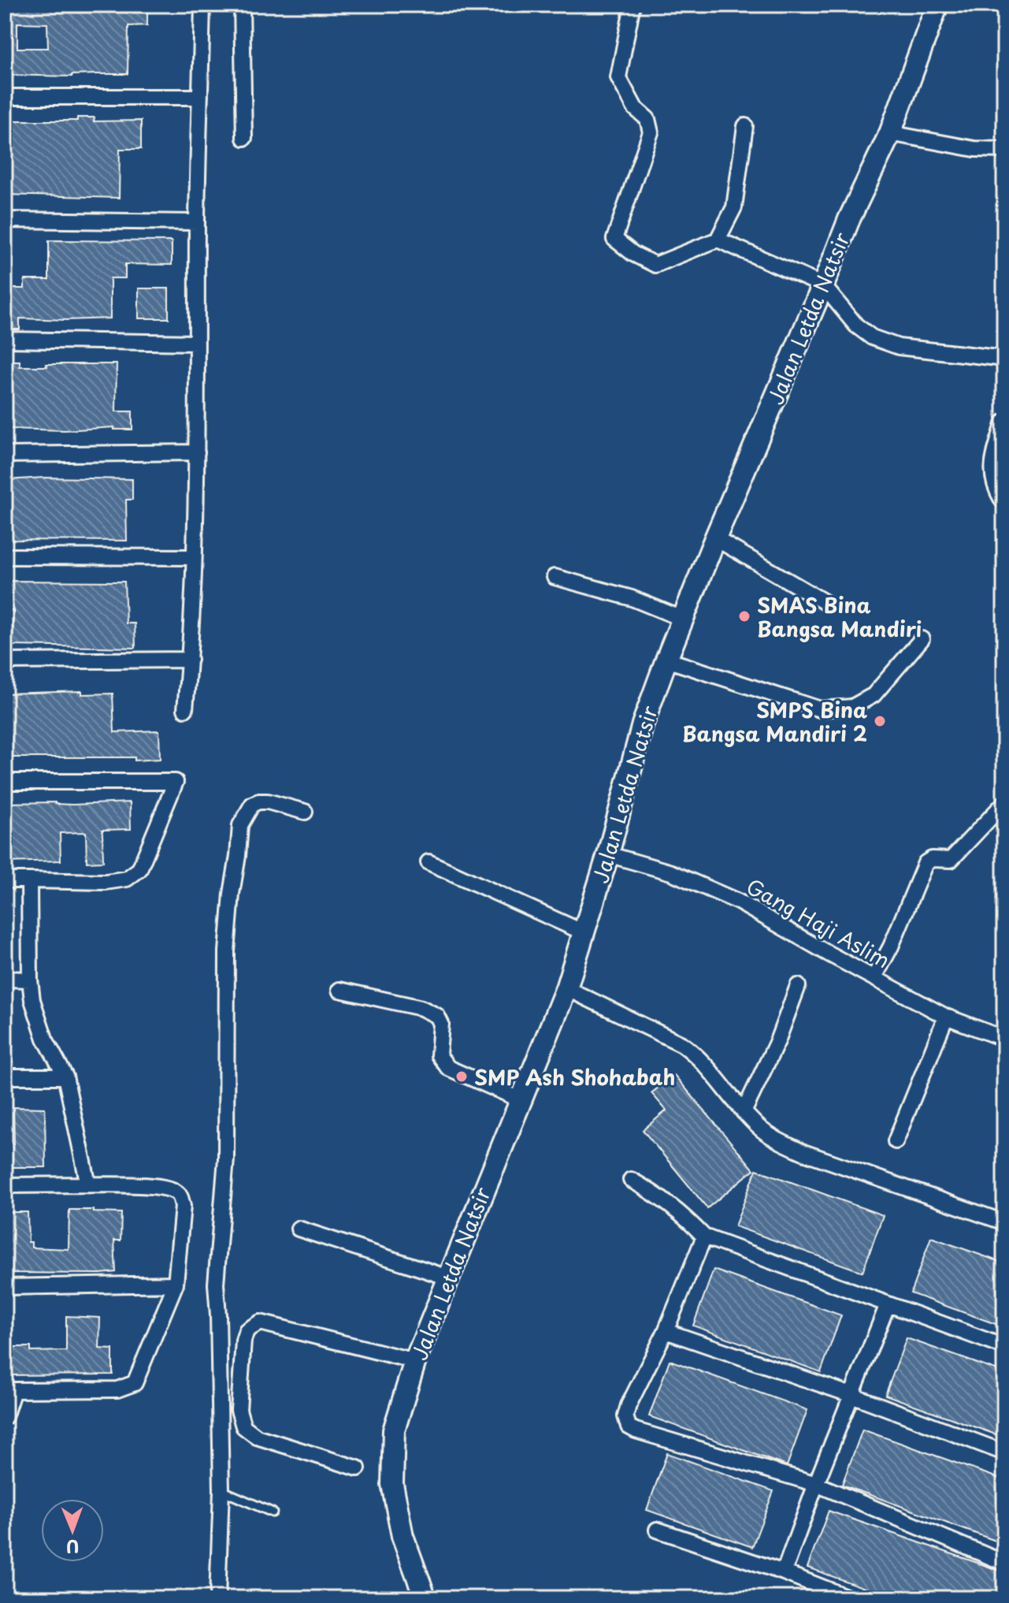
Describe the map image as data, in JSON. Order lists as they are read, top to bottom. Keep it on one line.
{"streets":{"main road":["Jalan Letda Natsir"],"street":["Gang Haji Aslim"]},"crossings":[["Jalan Letda Natsir","Gang Haji Aslim"]],"places":["SMAS Bina Bangsa Mandiri","SMPS Bina Bangsa Mandiri 2","SMP Ash Shohabah"],"north":"bottom"}
